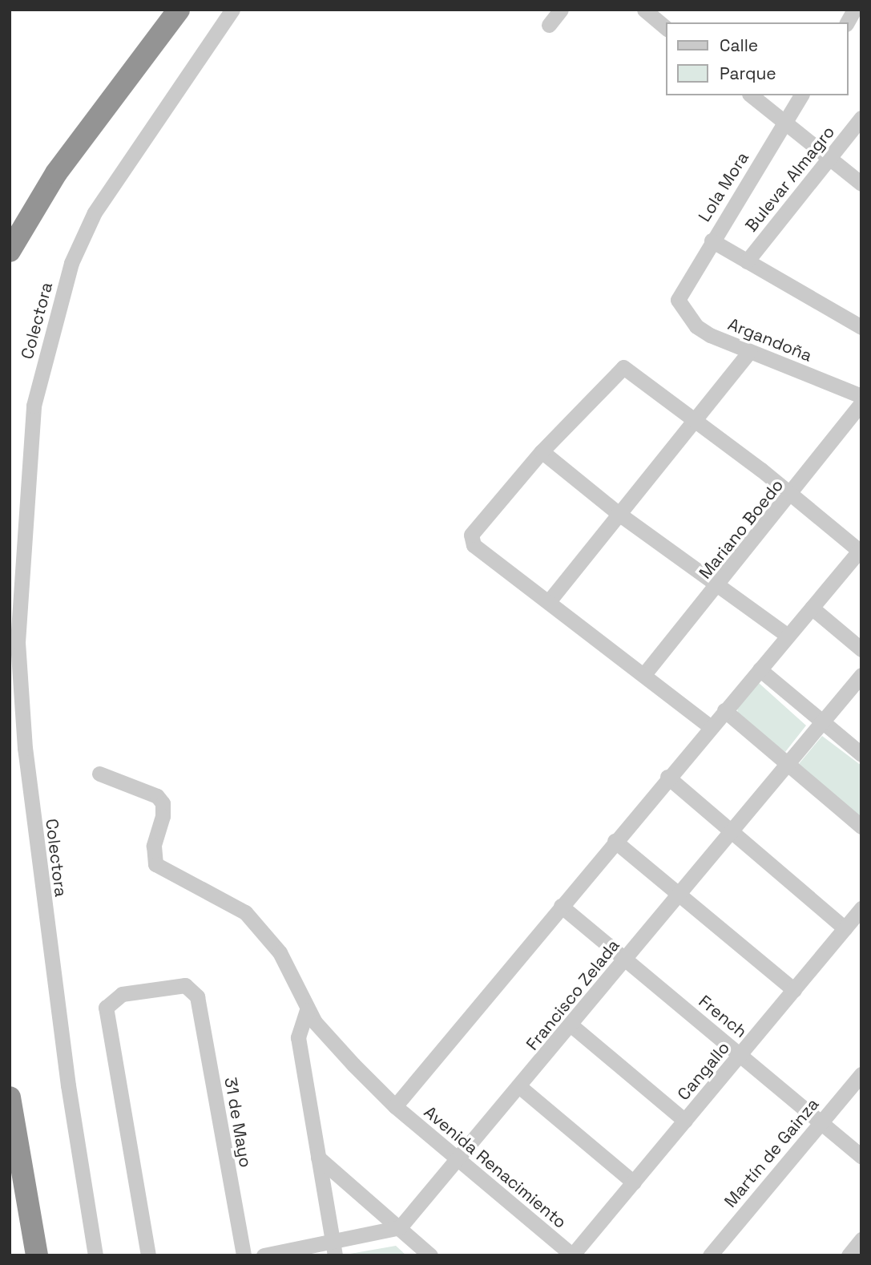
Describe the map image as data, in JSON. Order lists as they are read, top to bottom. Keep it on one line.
{"streets":{"street":["Bulevar Almagro","Lola Mora","Colectora","Argandoña","Mariano Boedo","Francisco Zelada","French","Cangallo","31 de Mayo","Martín de Gainza","Avenida Renacimiento"]},"crossings":[["Lola Mora","Argandoña"],["Francisco Zelada","French"],["Francisco Zelada","Avenida Renacimiento"],["French","Cangallo"],["French","Martín de Gainza"],["Cangallo","Avenida Renacimiento"]],"legend":["Calle","Parque"]}
